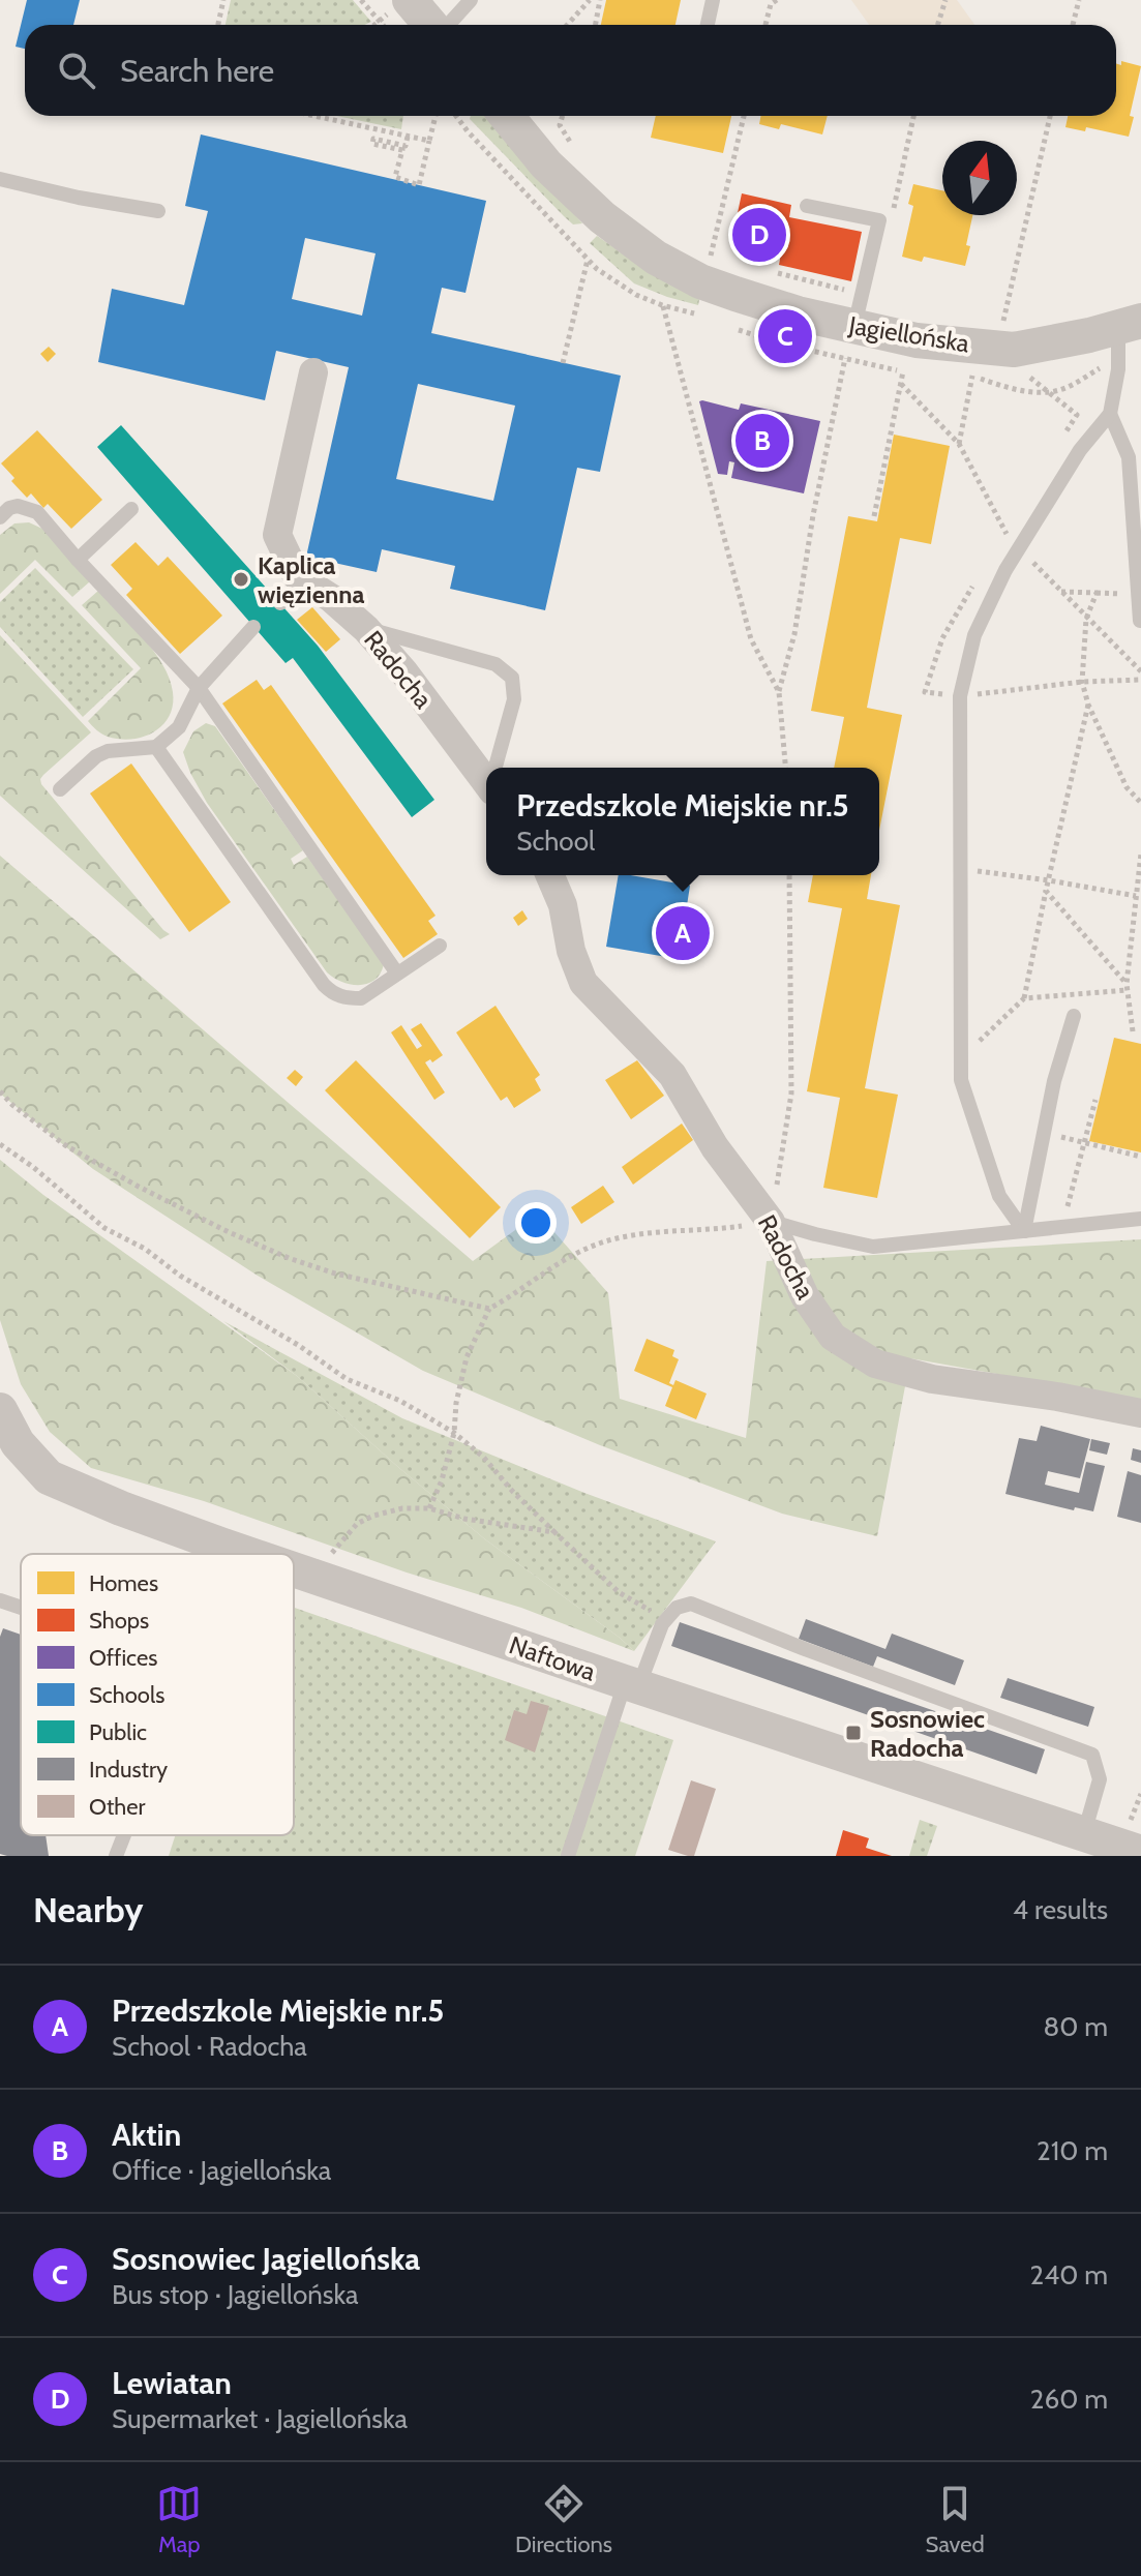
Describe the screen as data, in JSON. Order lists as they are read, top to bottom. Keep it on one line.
{"streets":{"street":["Jagiellońska","Radocha","Naftowa"]},"places":{"other":["Kaplica więzienna"],"transit":["Sosnowiec Radocha"]},"legend":["Homes","Shops","Offices","Schools","Public","Industry","Other"],"north":"top","page":{"search":"Search here","pins":["D","C","B","A"],"popup":["Przedszkole Miejskie nr.5","School"],"heading":["Nearby","4 results"],"list":[{"mark":"A","name":"Przedszkole Miejskie nr.5","note":"School · Radocha","value":"80 m"},{"mark":"B","name":"Aktin","note":"Office · Jagiellońska","value":"210 m"},{"mark":"C","name":"Sosnowiec Jagiellońska","note":"Bus stop · Jagiellońska","value":"240 m"},{"mark":"D","name":"Lewiatan","note":"Supermarket · Jagiellońska","value":"260 m"}],"nav":["Map","Directions","Saved"]}}
